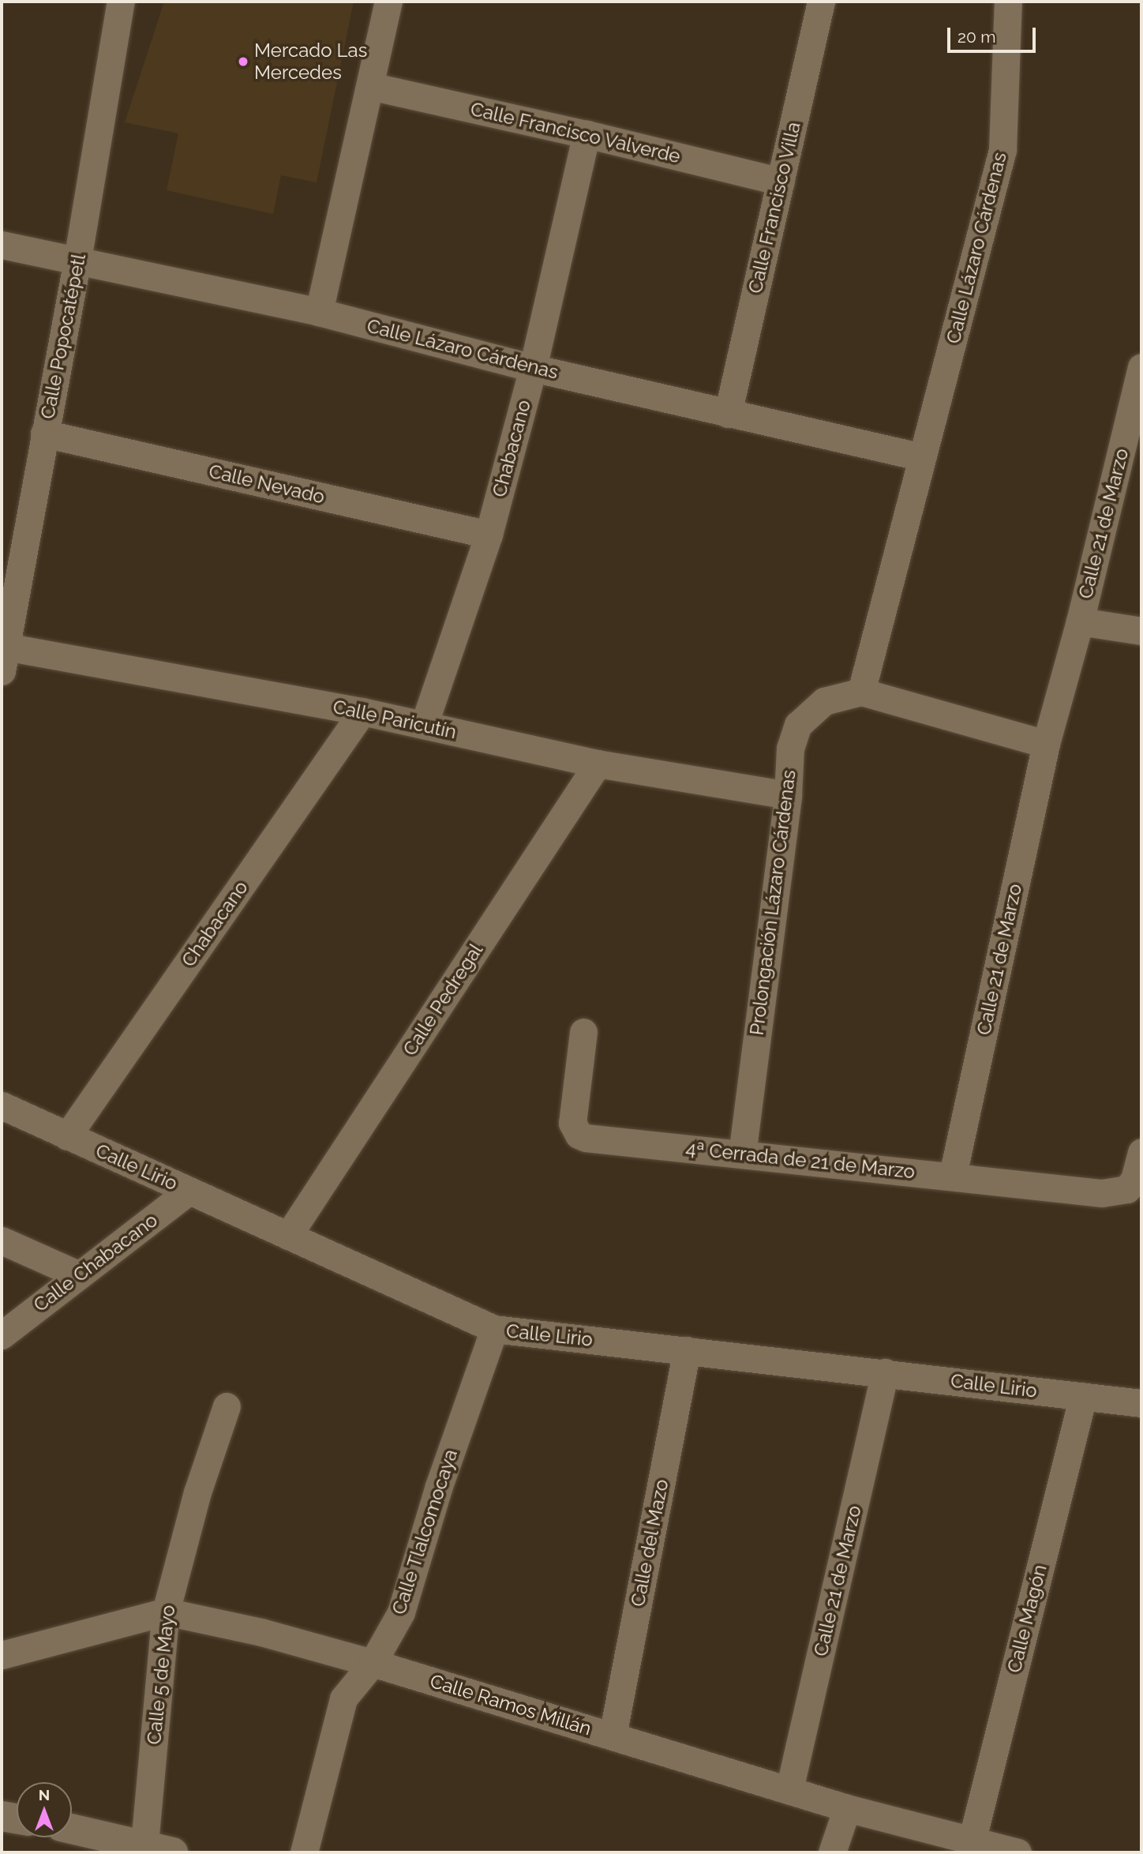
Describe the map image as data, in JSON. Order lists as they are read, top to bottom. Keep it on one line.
{"streets":{"street":["Calle Francisco Valverde","Calle Francisco Villa","Calle Lázaro Cárdenas","Calle Popocatépetl","Chabacano","Calle Nevado","Calle 21 de Marzo","Calle Paricutín","Prolongación Lázaro Cárdenas","Calle Pedregal","4ª Cerrada de 21 de Marzo","Calle Lirio","Calle Chabacano","Calle Tlalcomocaya","Calle del Mazo","Calle Magón","Calle 5 de Mayo","Calle Ramos Millán"]},"crossings":[["Calle Francisco Valverde","Calle Francisco Villa"],["Calle Francisco Valverde","Chabacano"],["Calle Francisco Villa","Calle Lázaro Cárdenas"],["Calle Lázaro Cárdenas","Calle Popocatépetl"],["Calle Lázaro Cárdenas","Chabacano"],["Calle Lázaro Cárdenas","Prolongación Lázaro Cárdenas"],["Calle Popocatépetl","Calle Nevado"],["Calle Popocatépetl","Calle Paricutín"],["Chabacano","Calle Nevado"],["Chabacano","Calle Paricutín"],["Chabacano","Calle Lirio"],["Calle 21 de Marzo","4ª Cerrada de 21 de Marzo"],["Calle 21 de Marzo","Calle Lirio"],["Calle 21 de Marzo","Calle Ramos Millán"],["Calle Paricutín","Prolongación Lázaro Cárdenas"],["Calle Paricutín","Calle Pedregal"],["Prolongación Lázaro Cárdenas","4ª Cerrada de 21 de Marzo"],["Calle Pedregal","Calle Lirio"],["Calle Lirio","Calle Chabacano"],["Calle Lirio","Calle Tlalcomocaya"],["Calle Lirio","Calle del Mazo"],["Calle Lirio","Calle Magón"],["Calle Tlalcomocaya","Calle Ramos Millán"],["Calle del Mazo","Calle Ramos Millán"],["Calle Magón","Calle Ramos Millán"],["Calle 5 de Mayo","Calle Ramos Millán"]],"places":["Mercado Las Mercedes"],"scale_bar":"20 m","north":"top"}
